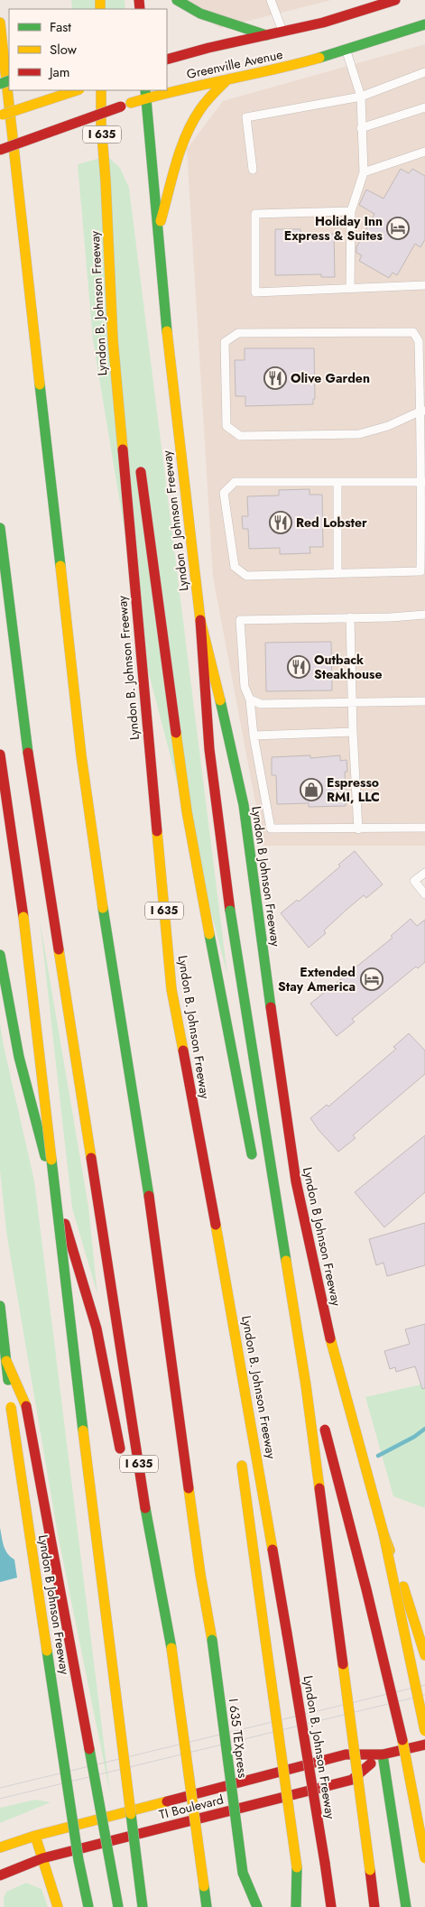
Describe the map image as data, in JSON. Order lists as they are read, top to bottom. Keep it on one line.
{"streets":{"main road":["Greenville Avenue","I 635","Lyndon B. Johnson Freeway","Lyndon B Johnson Freeway","I 635 TEXpress","TI Boulevard"]},"crossings":[["Greenville Avenue","Lyndon B Johnson Freeway"]],"places":{"hotel":["Holiday Inn Express & Suites","Extended Stay America"],"restaurant":["Olive Garden","Red Lobster","Outback Steakhouse"],"shop":["Espresso RMI, LLC"]},"legend":["Fast","Slow","Jam"]}
